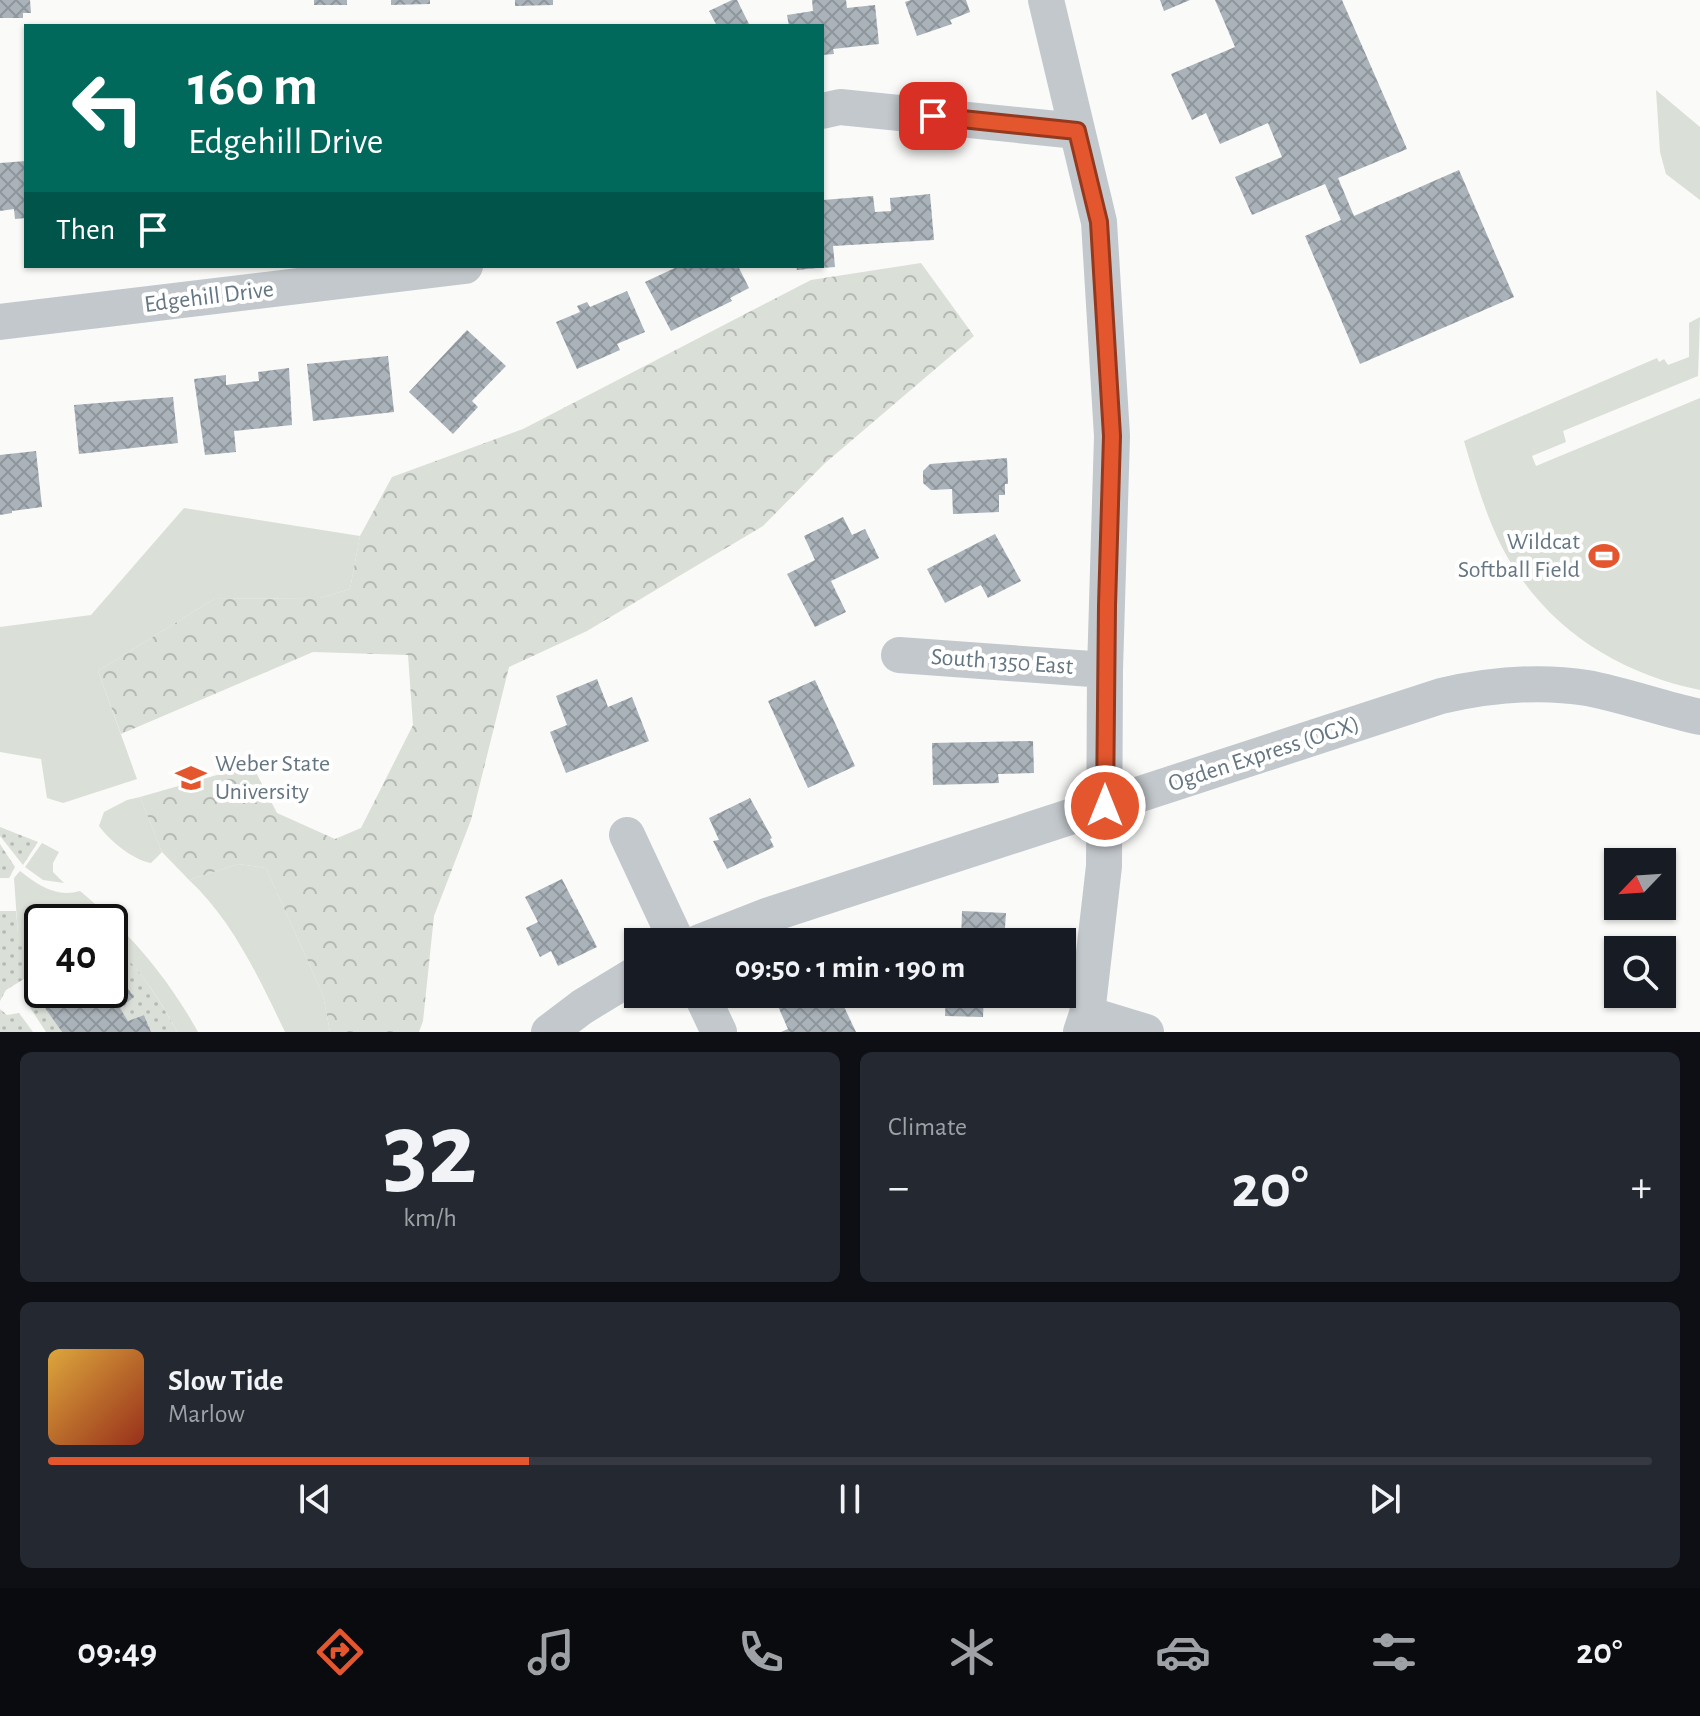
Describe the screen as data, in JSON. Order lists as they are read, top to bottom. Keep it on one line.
{"streets":{"street":["Edgehill Drive","South 1350 East","Ogden Express (OGX)"]},"places":{"sports":["Wildcat Softball Field"],"school or university":["Weber State University"]},"north":"bottom left","page":{"turn":["160 m","Edgehill Drive"],"then":"Then","limit":"40","trip":"09:50 · 1 min · 190 m","tile":[["32","km/h"],"Climate"],"heat":["−","20°","+"],"song":["Slow Tide","Marlow"],"tabs":["09:49","20°"]}}
